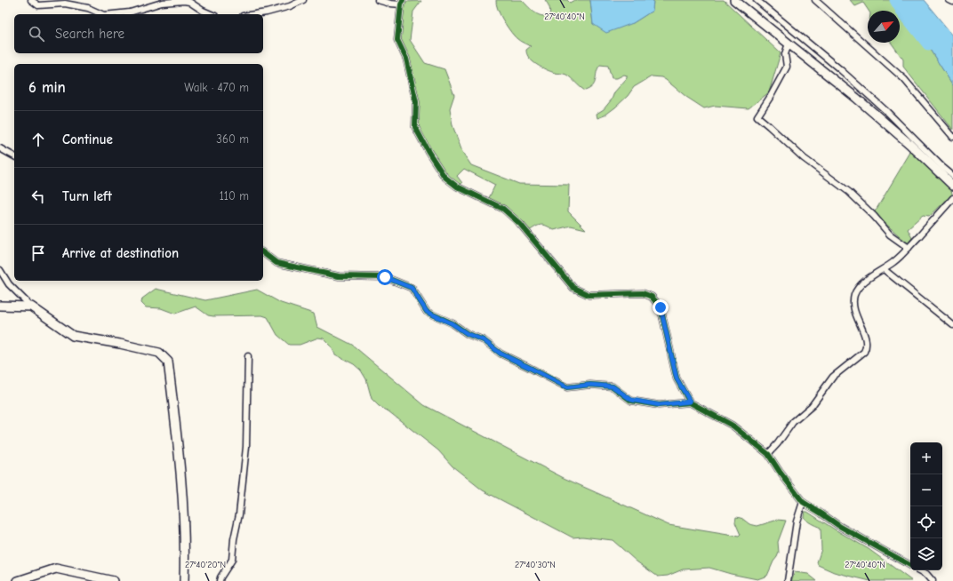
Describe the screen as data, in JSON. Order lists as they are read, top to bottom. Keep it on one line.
{"north":"top right","page":{"search":"Search here","heading":["6 min","Walk · 470 m"],"list":[["Continue","360 m"],["Turn left","110 m"],"Arrive at destination"],"map_buttons":["+","−"]},"coordinates":["27°40'40\"N","27°40'20\"N","27°40'30\"N"]}
